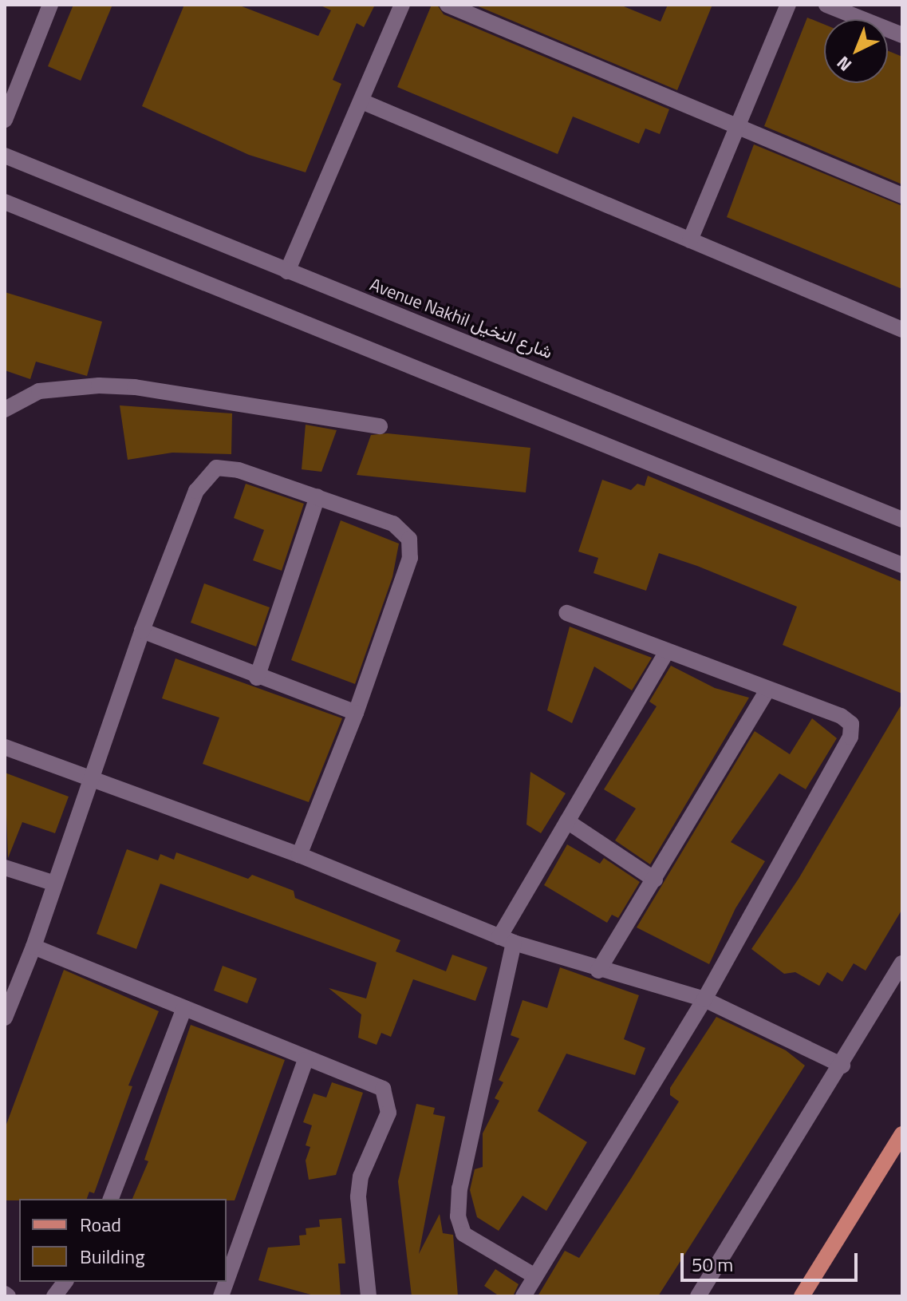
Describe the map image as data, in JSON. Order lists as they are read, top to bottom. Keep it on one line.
{"streets":{"street":["Avenue Nakhil شارع النخيل"]},"legend":["Road","Building"],"scale_bar":"50 m","north":"bottom left"}
